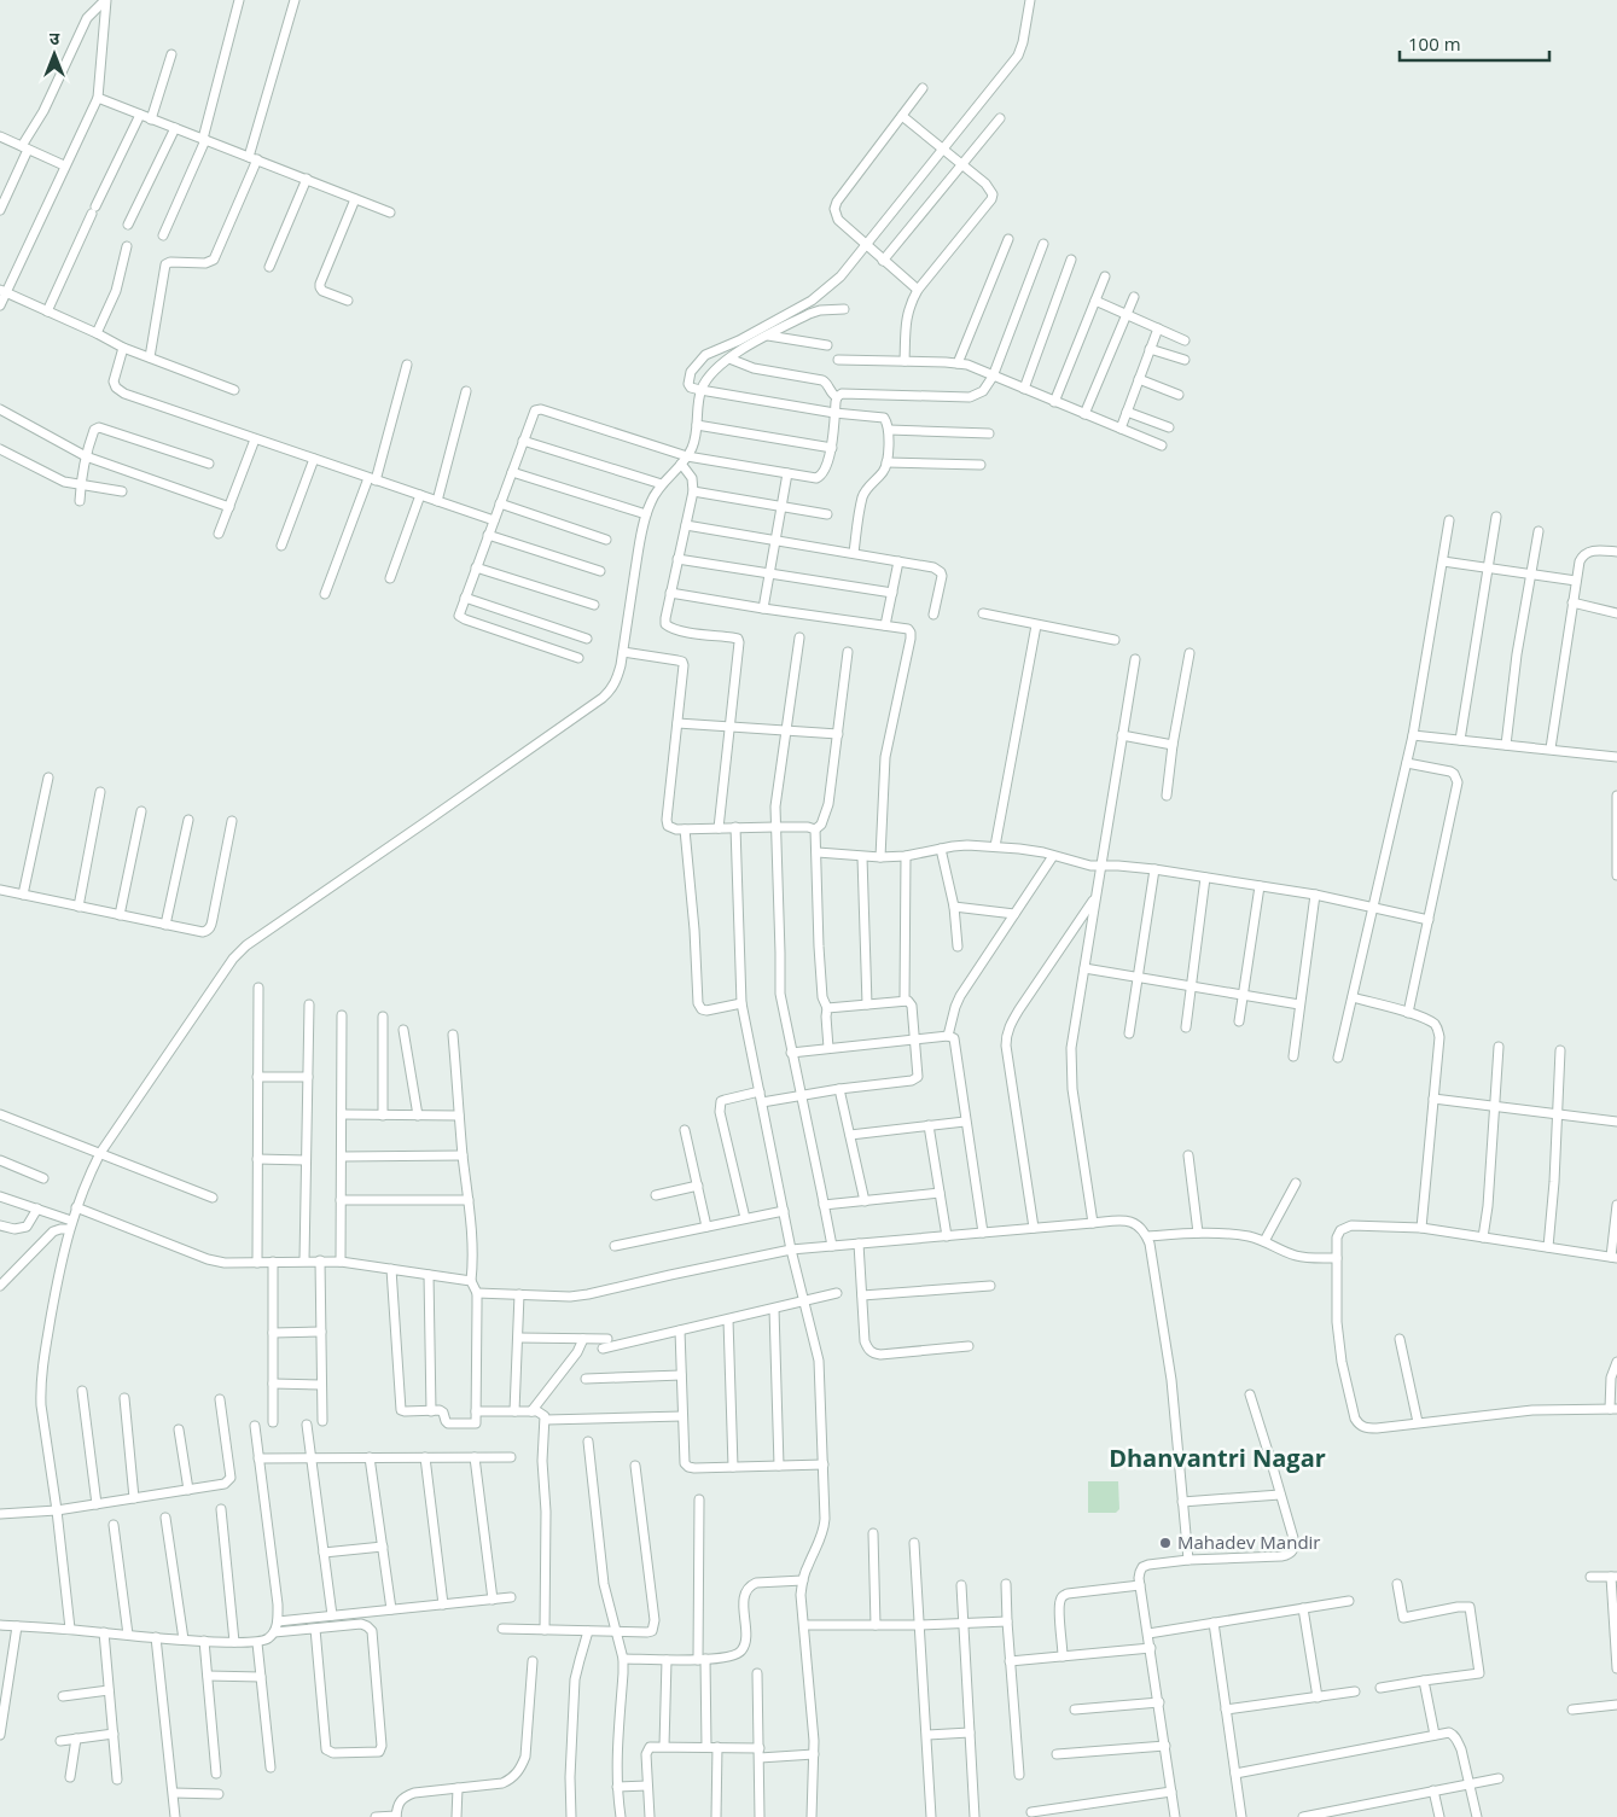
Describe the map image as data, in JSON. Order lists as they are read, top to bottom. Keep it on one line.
{"districts":["Dhanvantri Nagar"],"places":["Mahadev Mandir"],"scale_bar":"100 m","north":"top"}
